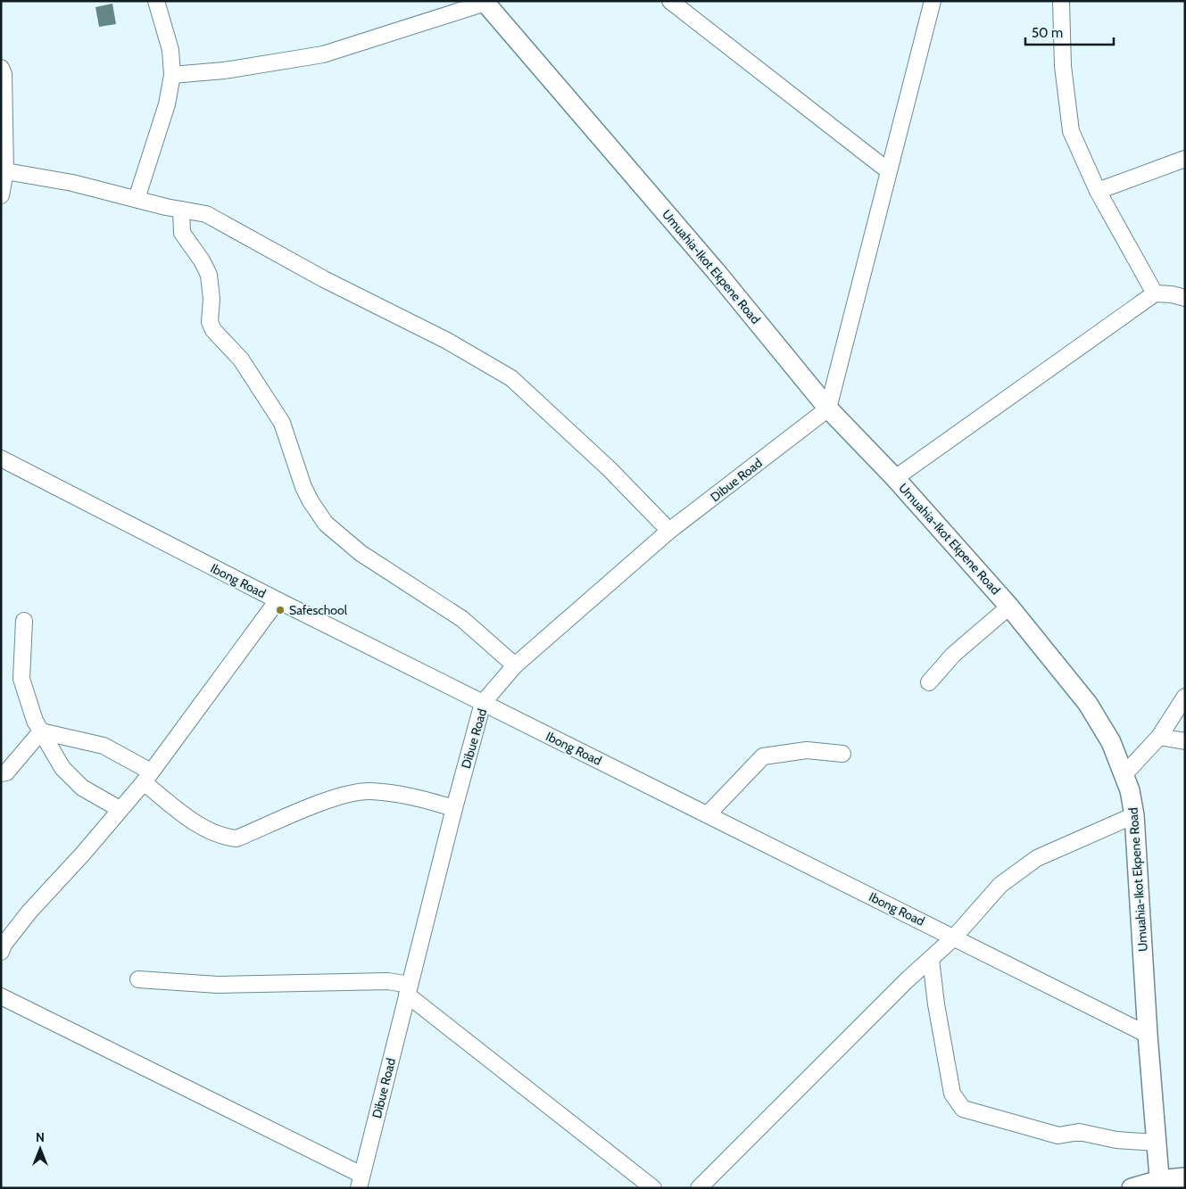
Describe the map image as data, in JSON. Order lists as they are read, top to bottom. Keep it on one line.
{"streets":{"main road":["Umuahia-Ikot Ekpene Road"],"street":["Dibue Road","Ibong Road"]},"crossings":[["Umuahia-Ikot Ekpene Road","Dibue Road"],["Umuahia-Ikot Ekpene Road","Ibong Road"],["Dibue Road","Ibong Road"]],"places":["Safeschool"],"scale_bar":"50 m","north":"top"}
